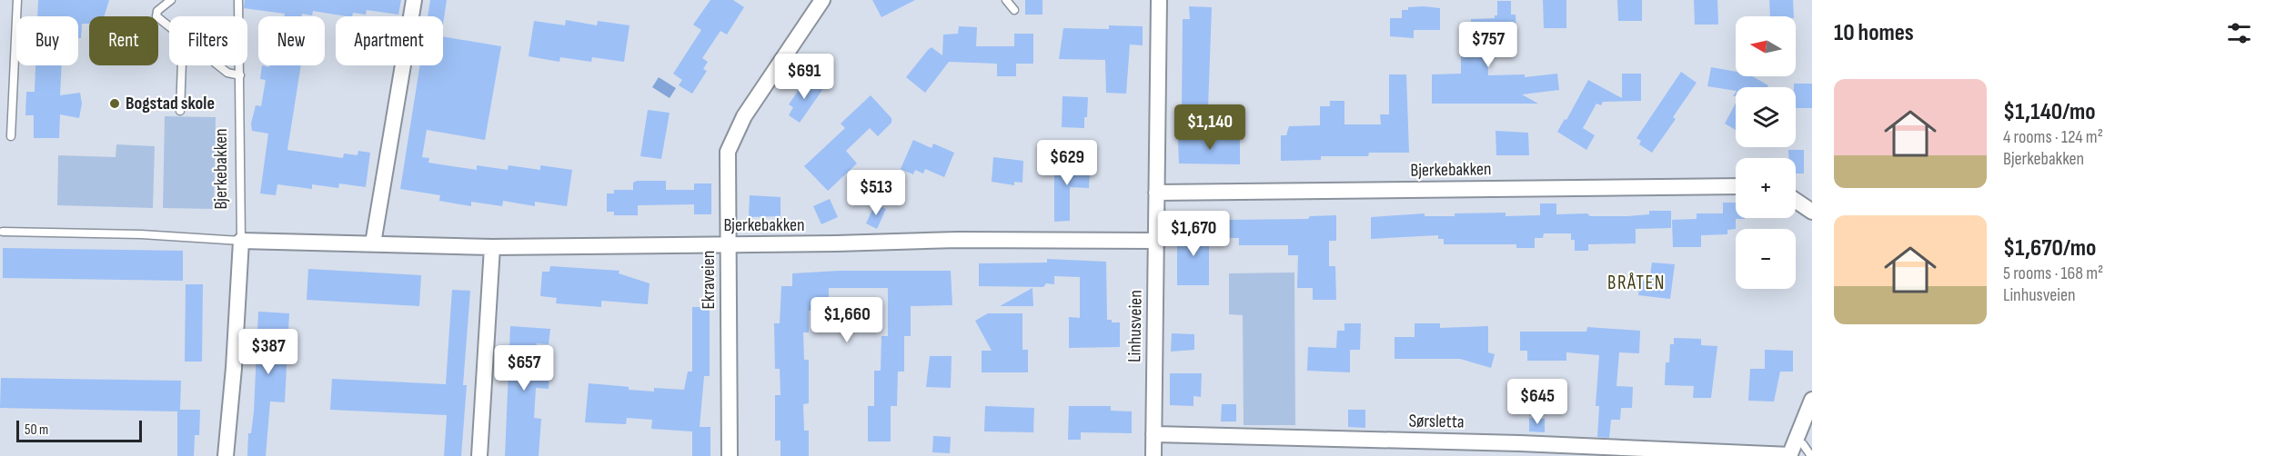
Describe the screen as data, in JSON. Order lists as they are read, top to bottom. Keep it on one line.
{"streets":{"street":["Bjerkebakken","Ekraveien","Linhusveien","Sørsletta"]},"crossings":[["Bjerkebakken","Ekraveien"],["Bjerkebakken","Linhusveien"],["Linhusveien","Sørsletta"]],"districts":["BRÅTEN"],"places":["Bogstad skole"],"scale_bar":"50 m","north":"left","page":{"heading":"10 homes","map_buttons":["+","−"],"chip":["Buy","Rent","Filters","New","Apartment"],"price":["$757","$691","$1,140","$629","$513","$1,670","$1,660","$387","$657","$645"],"list":[{"name":"$1,140/mo","note":"4 rooms · 124 m² · Bjerkebakken"},{"name":"$1,670/mo","note":"5 rooms · 168 m² · Linhusveien"}],"scale":"50 m"}}
